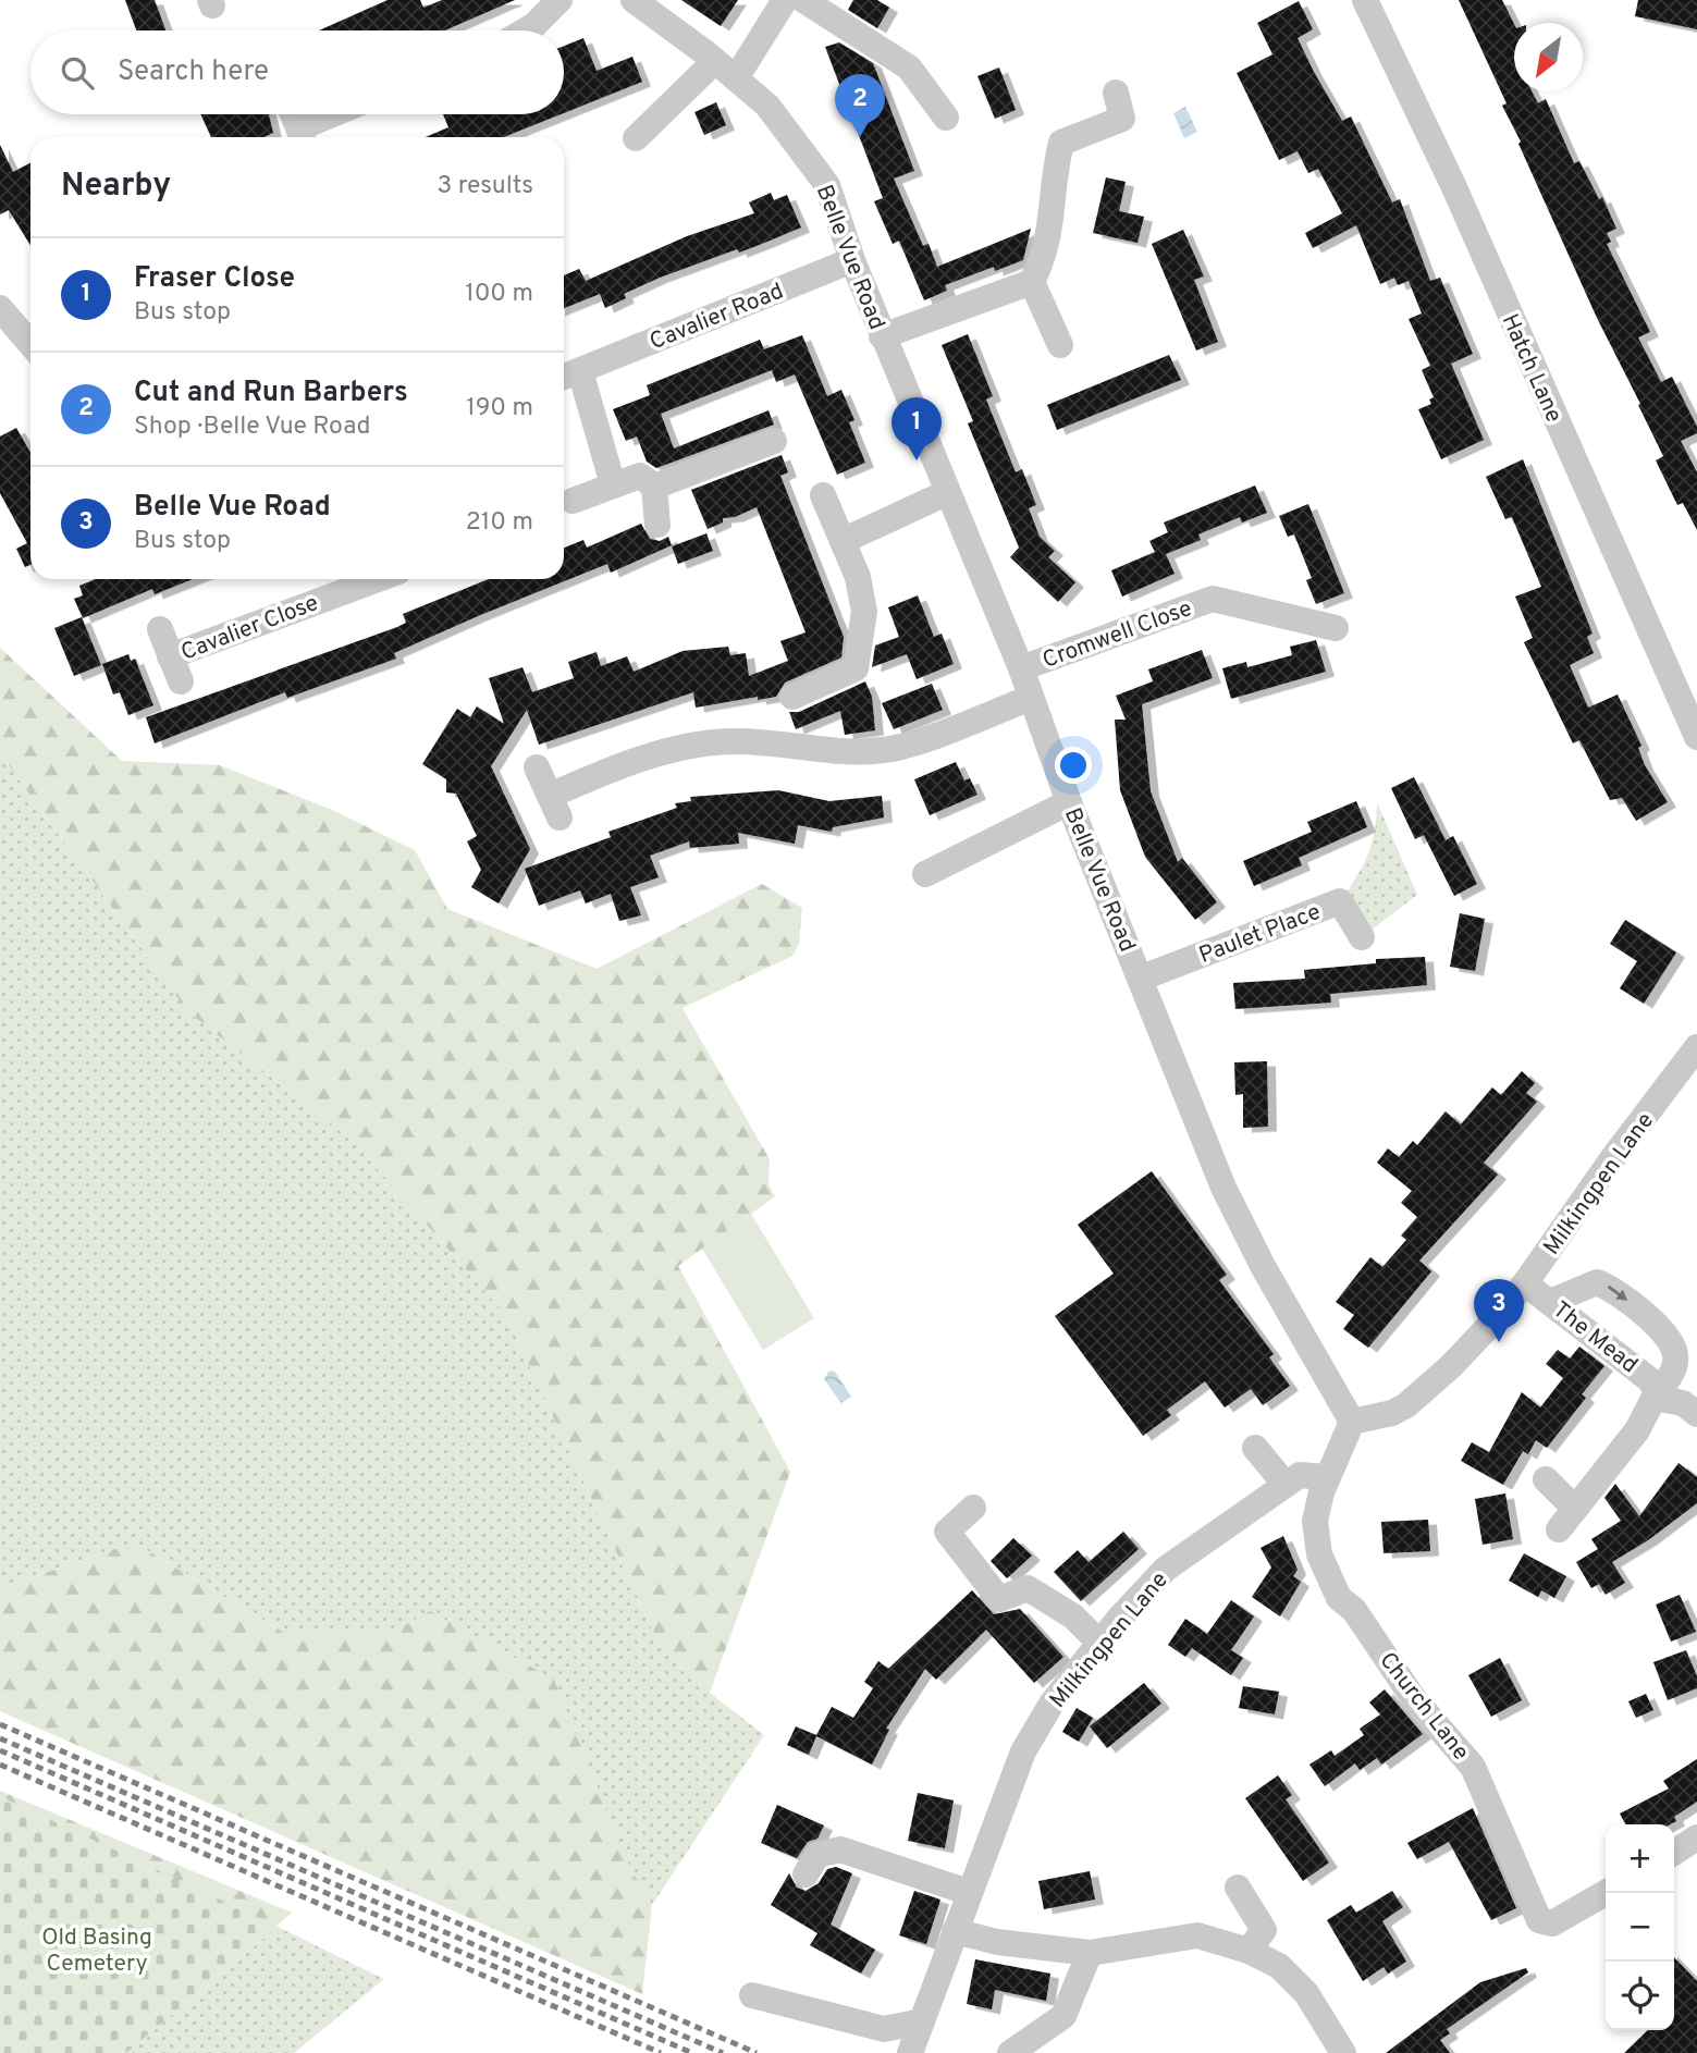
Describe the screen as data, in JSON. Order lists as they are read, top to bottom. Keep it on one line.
{"streets":{"street":["Belle Vue Road","Cavalier Road","Hatch Lane","Cavalier Close","Cromwell Close","Paulet Place","Milkingpen Lane","The Mead","Church Lane"]},"crossings":[["Belle Vue Road","Cavalier Road"],["Belle Vue Road","Cromwell Close"],["Belle Vue Road","Paulet Place"],["Belle Vue Road","Milkingpen Lane"],["Belle Vue Road","Church Lane"],["Milkingpen Lane","The Mead"],["Milkingpen Lane","Church Lane"]],"parks":["Old Basing Cemetery"],"north":"bottom left","page":{"search":"Search here","pins":["2","1","3"],"heading":["Nearby","3 results"],"list":[{"mark":"1","name":"Fraser Close","note":"Bus stop","value":"100 m"},{"mark":"2","name":"Cut and Run Barbers","note":"Shop · Belle Vue Road","value":"190 m"},{"mark":"3","name":"Belle Vue Road","note":"Bus stop","value":"210 m"}],"map_buttons":["+","−"]}}
